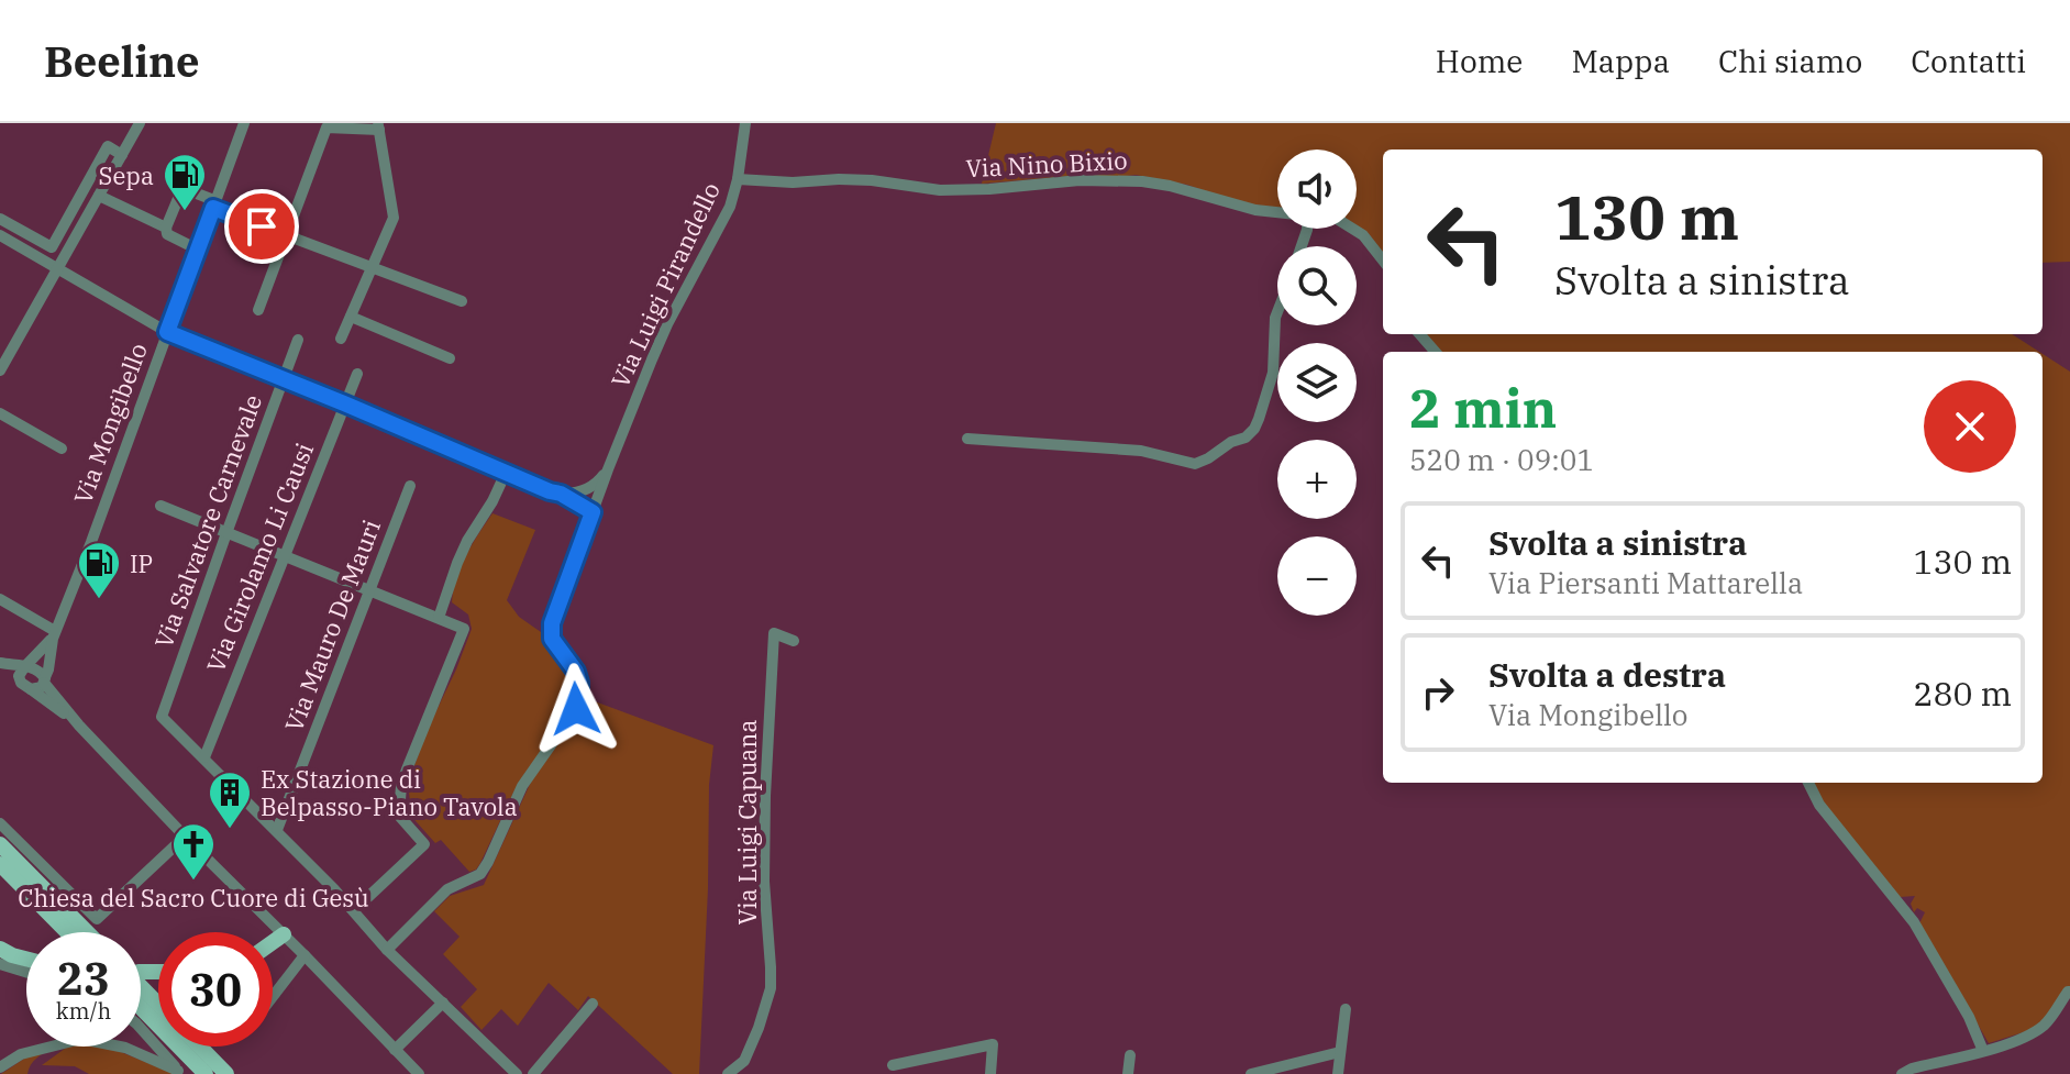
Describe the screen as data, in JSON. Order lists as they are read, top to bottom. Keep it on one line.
{"streets":{"street":["Via Nino Bixio","Via Luigi Pirandello","Via Mongibello","Via Salvatore Carnevale","Via Girolamo Li Causi","Via Mauro De Mauri","Via Luigi Capuana"]},"crossings":[["Via Nino Bixio","Via Luigi Pirandello"],["Via Salvatore Carnevale","Via Girolamo Li Causi"]],"places":{"fuel station":["Sepa","IP"],"building":["Ex Stazione di Belpasso-Piano Tavola"],"church":["Chiesa del Sacro Cuore di Gesù"]},"page":{"header":"Beeline","nav":["Home","Mappa","Chi siamo","Contatti"],"map_buttons":["+","−"],"turn":["130 m","Svolta a sinistra"],"heading":["2 min","520 m · 09:01"],"list":[{"name":"Svolta a sinistra","note":"Via Piersanti Mattarella","value":"130 m"},{"name":"Svolta a destra","note":"Via Mongibello","value":"280 m"}],"speed":"23 km/h","limit":"30"}}
